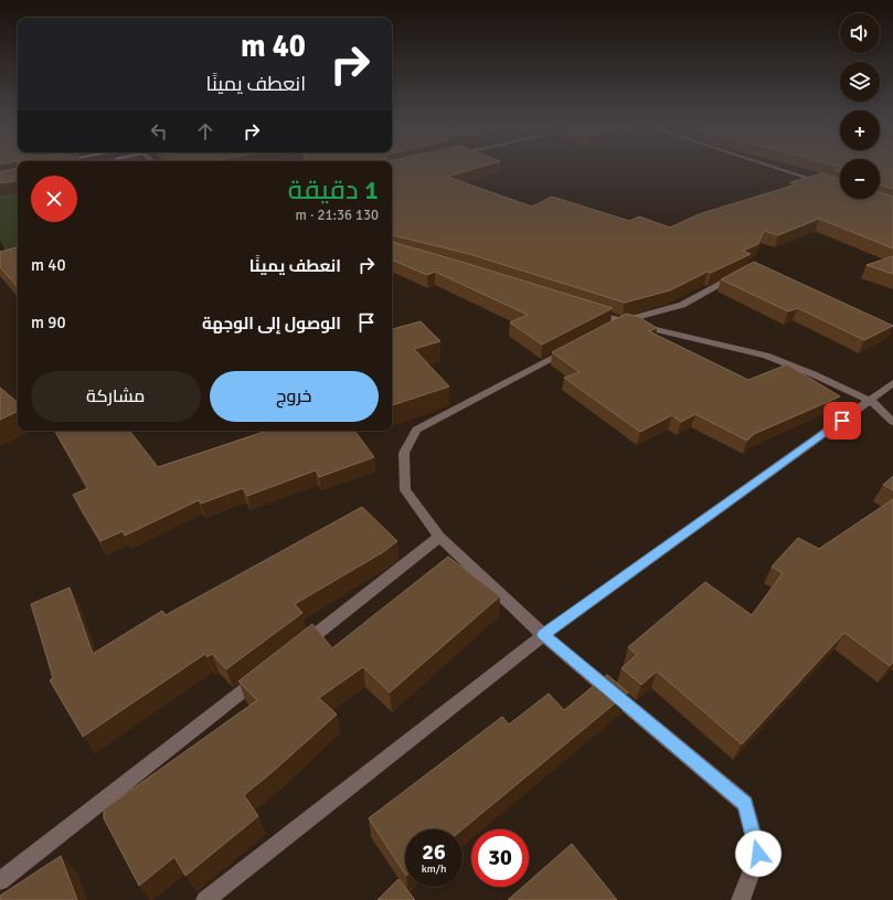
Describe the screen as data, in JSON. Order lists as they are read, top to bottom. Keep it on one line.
{"page":{"map_buttons":["+","−"],"turn":["40 m","انعطف يمينًا"],"heading":["1 دقيقة","130 m · 21:36"],"list":[{"name":"انعطف يمينًا","value":"40 m"},{"name":"الوصول إلى الوجهة","value":"90 m"}],"buttons":["خروج","مشاركة"],"speed":"26 km/h","limit":"30"}}
